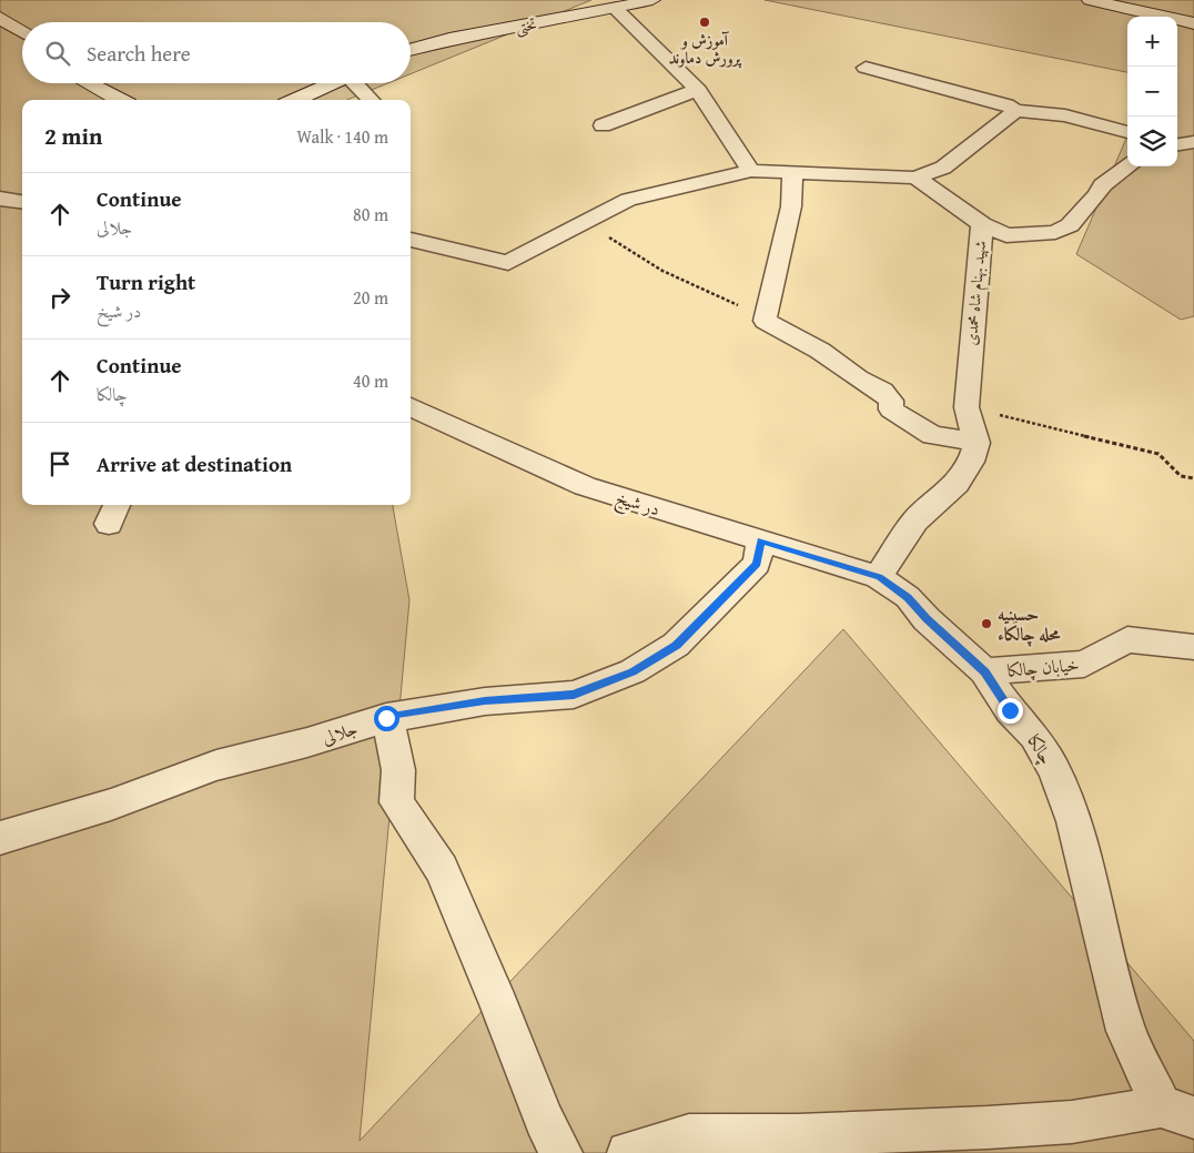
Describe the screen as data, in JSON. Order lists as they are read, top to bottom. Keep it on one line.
{"streets":{"main road":["تختی"],"street":["شهید بهنام شاه محمدی","در شیخ","خیابان چالکا","جلالی","چالکا"]},"crossings":[["در شیخ","جلالی"],["در شیخ","چالکا"],["خیابان چالکا","چالکا"]],"places":["آموزش و پرورش دماوند","حسینیه محله چالکاء"],"page":{"map_buttons":["+","−"],"search":"Search here","heading":["2 min","Walk · 140 m"],"list":[["Continue","جلالی","80 m"],["Turn right","در شیخ","20 m"],["Continue","چالکا","40 m"],"Arrive at destination"]}}
